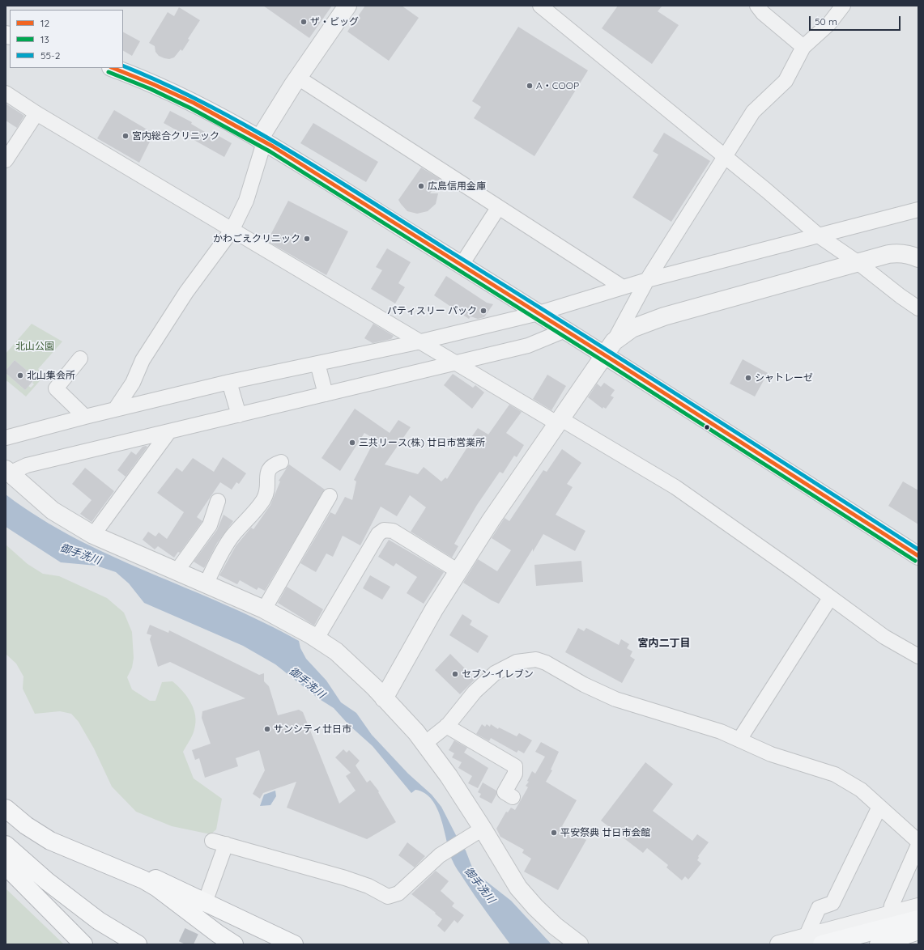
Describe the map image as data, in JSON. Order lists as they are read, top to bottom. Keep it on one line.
{"districts":["宮内二丁目"],"water":["御手洗川"],"parks":["北山公園"],"places":["ザ・ビッグ","A・COOP","宮内総合クリニック","広島信用金庫","かわごえクリニック","パティスリー パック","北山集会所","シャトレーゼ","三共リース(株) 廿日市営業所","セブン-イレブン","サンシティ廿日市","平安祭典 廿日市会館"],"lines":["transit line 55-2","transit line 12","transit line 13"],"legend":["12","13","55-2"],"scale_bar":"50 m"}
